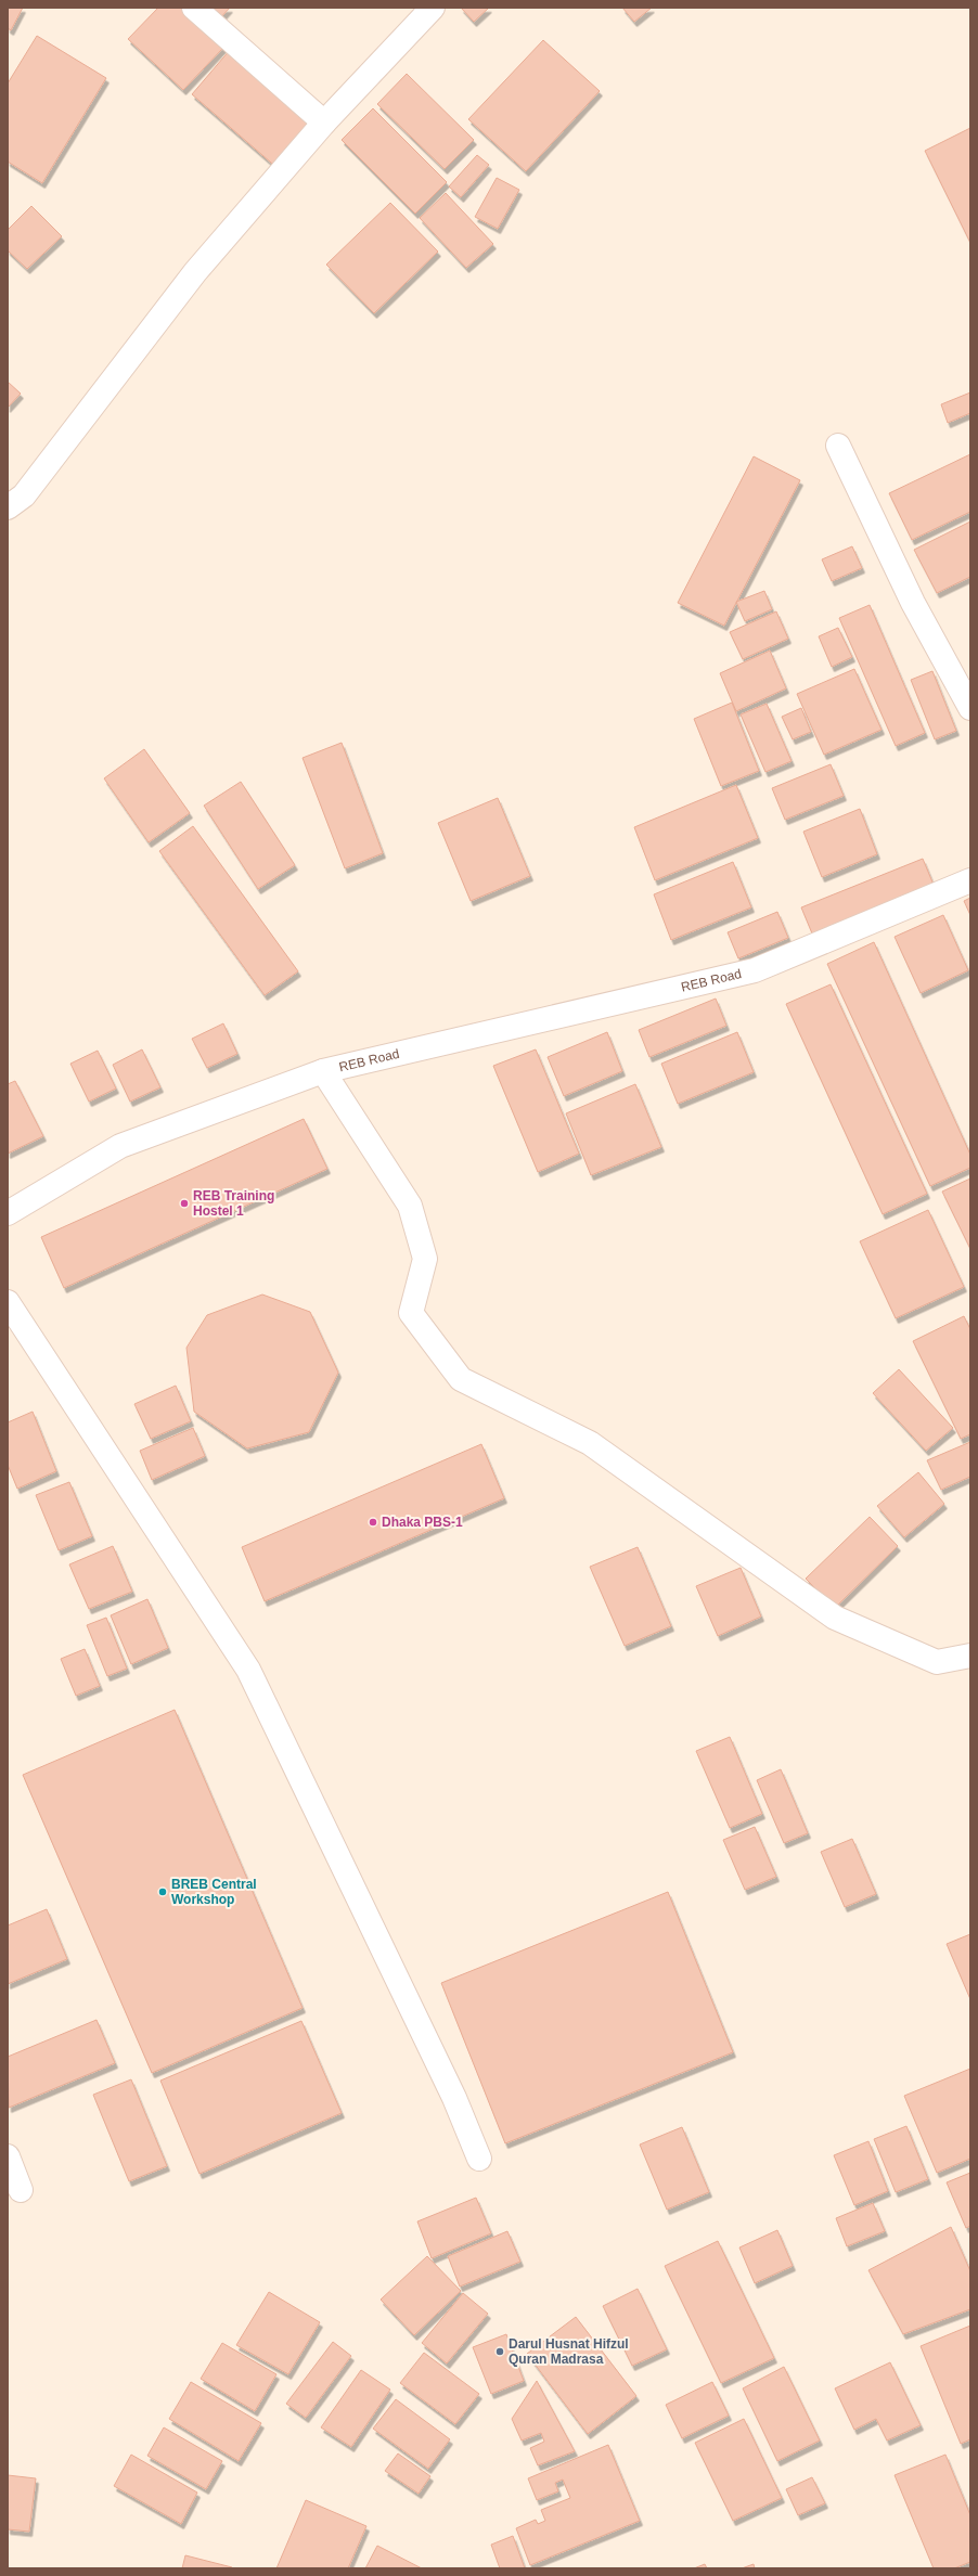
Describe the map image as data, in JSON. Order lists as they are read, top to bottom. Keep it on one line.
{"streets":{"street":["REB Road"]},"places":["REB Training Hostel 1","Dhaka PBS-1","BREB Central Workshop","Darul Husnat Hifzul Quran Madrasa"]}
